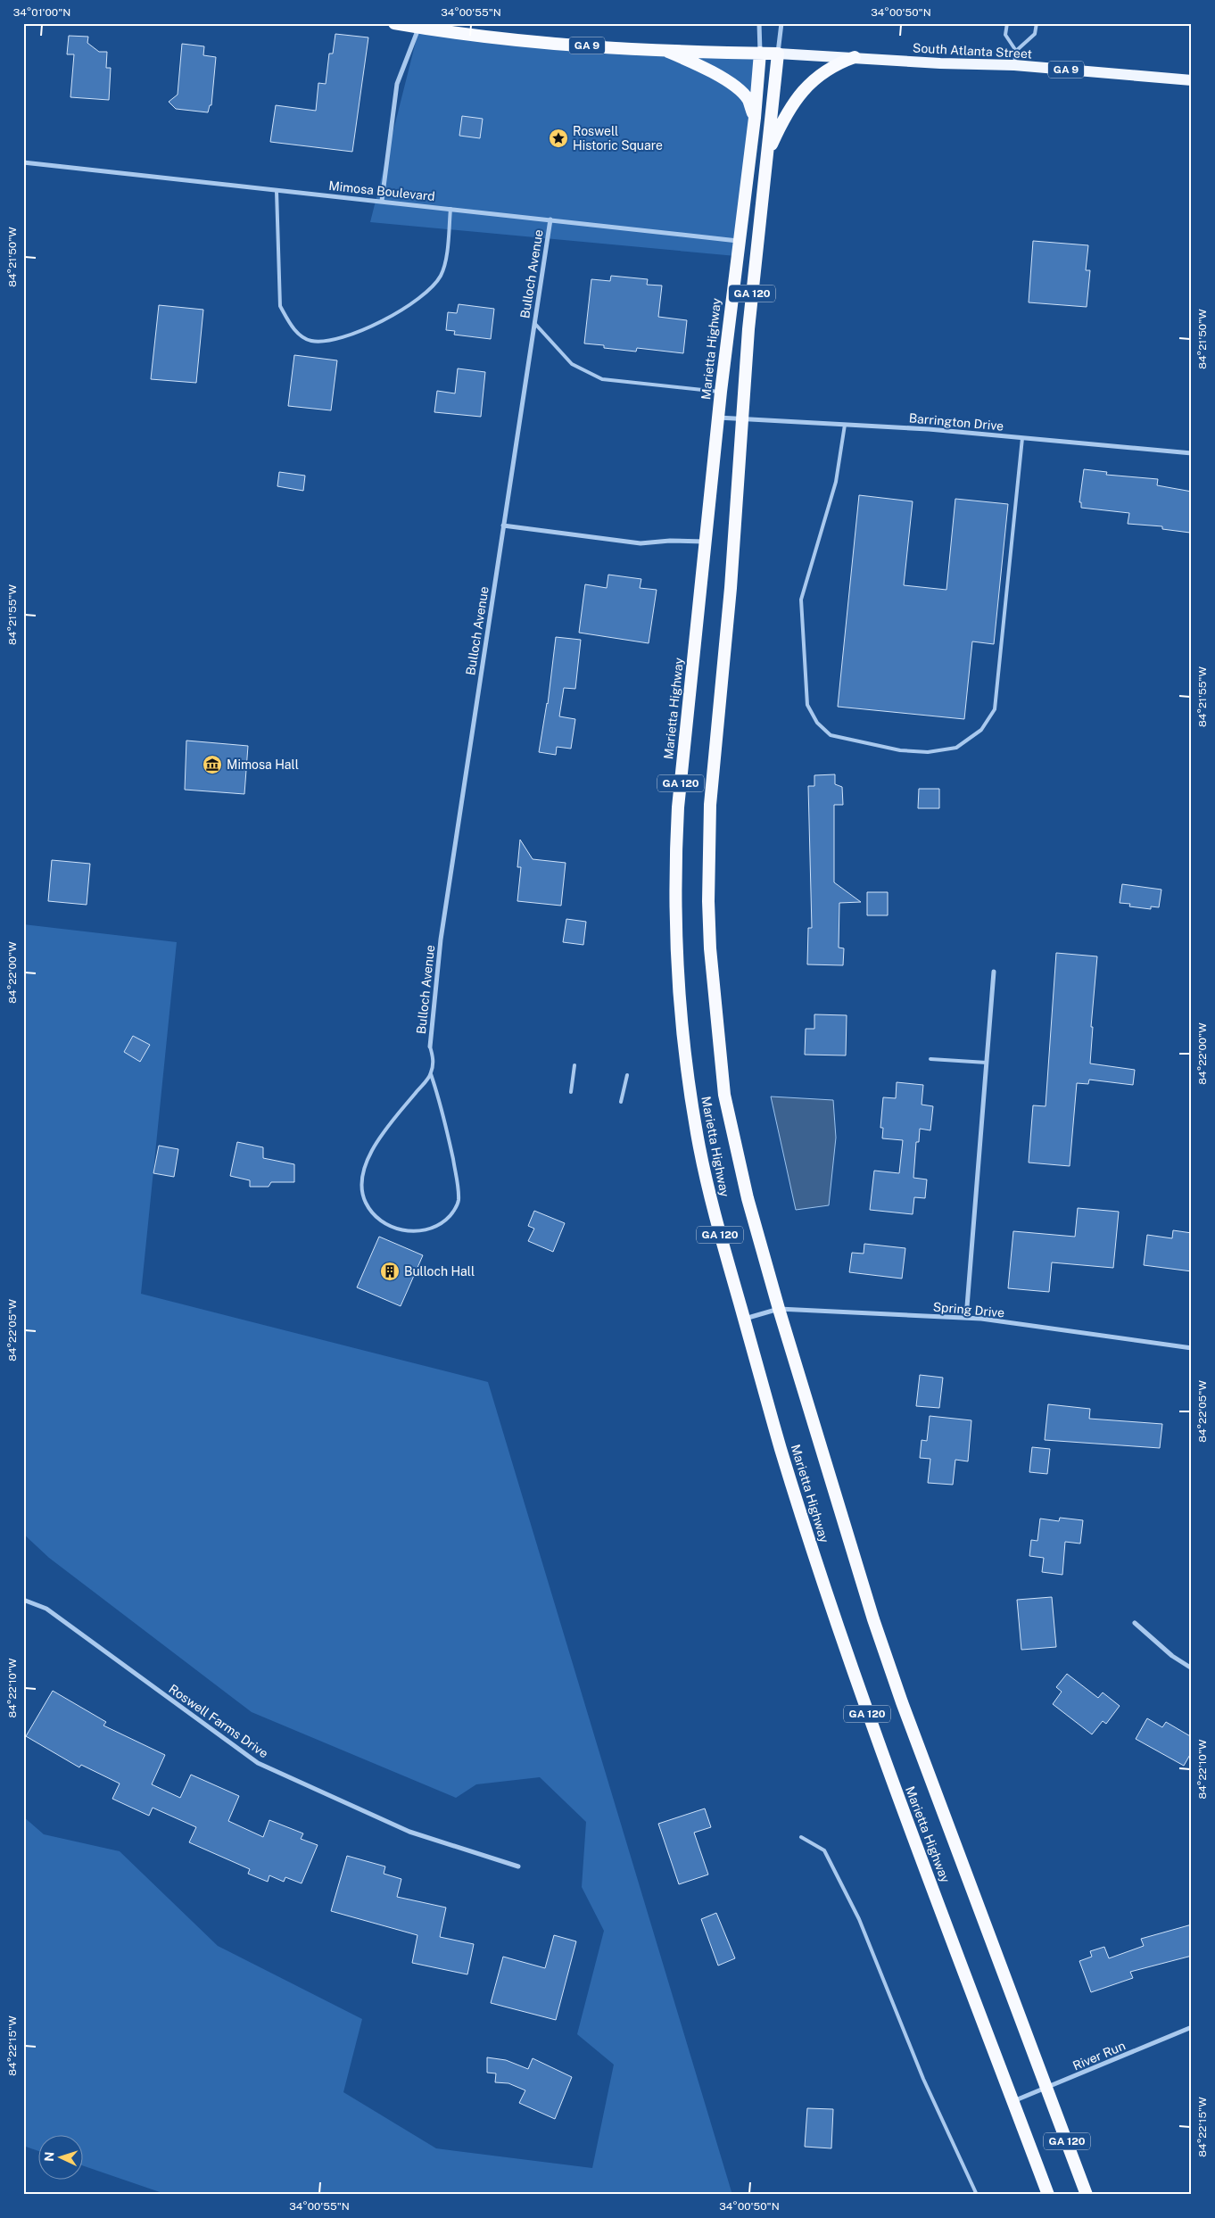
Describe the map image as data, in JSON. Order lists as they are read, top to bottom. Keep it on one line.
{"streets":{"highway":["GA 9","GA 120","Marietta Highway"],"main road":["South Atlanta Street"],"street":["Mimosa Boulevard","Bulloch Avenue","Barrington Drive","Spring Drive","Roswell Farms Drive","River Run"]},"crossings":[["GA 9","South Atlanta Street"],["GA 9","Marietta Highway"],["South Atlanta Street","Marietta Highway"],["Mimosa Boulevard","Bulloch Avenue"],["Mimosa Boulevard","Marietta Highway"],["Marietta Highway","Barrington Drive"],["Marietta Highway","Spring Drive"],["Marietta Highway","River Run"]],"places":{"place":["Roswell Historic Square"],"museum":["Mimosa Hall"],"building":["Bulloch Hall"]},"north":"left","coordinates":["34°01'00\"N","34°00'55\"N","34°00'50\"N","84°21'50\"W","84°21'55\"W","84°22'00\"W","84°22'05\"W","84°22'10\"W","84°22'15\"W"]}
